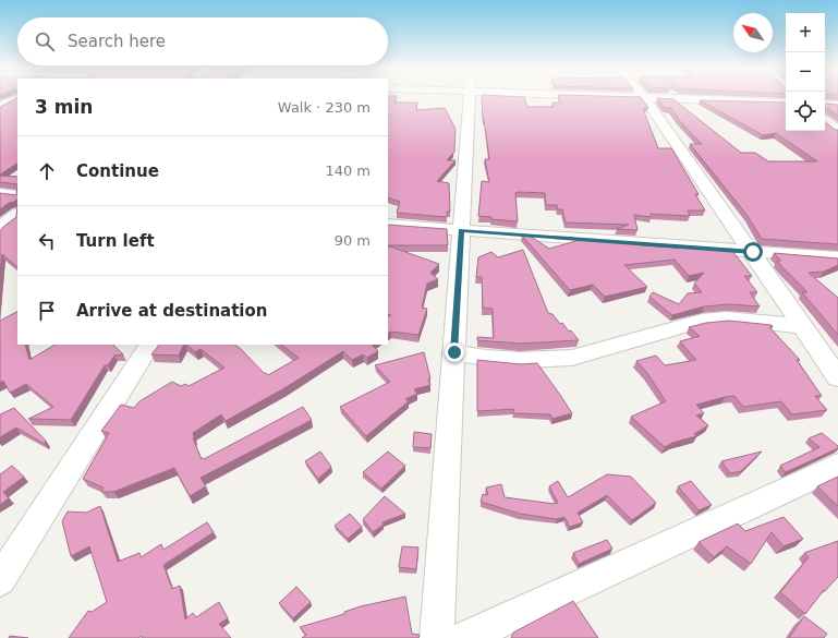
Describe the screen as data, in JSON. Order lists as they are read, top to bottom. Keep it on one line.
{"north":"top left","page":{"map_buttons":["+","−"],"search":"Search here","heading":["3 min","Walk · 230 m"],"list":[["Continue","140 m"],["Turn left","90 m"],"Arrive at destination"]}}
